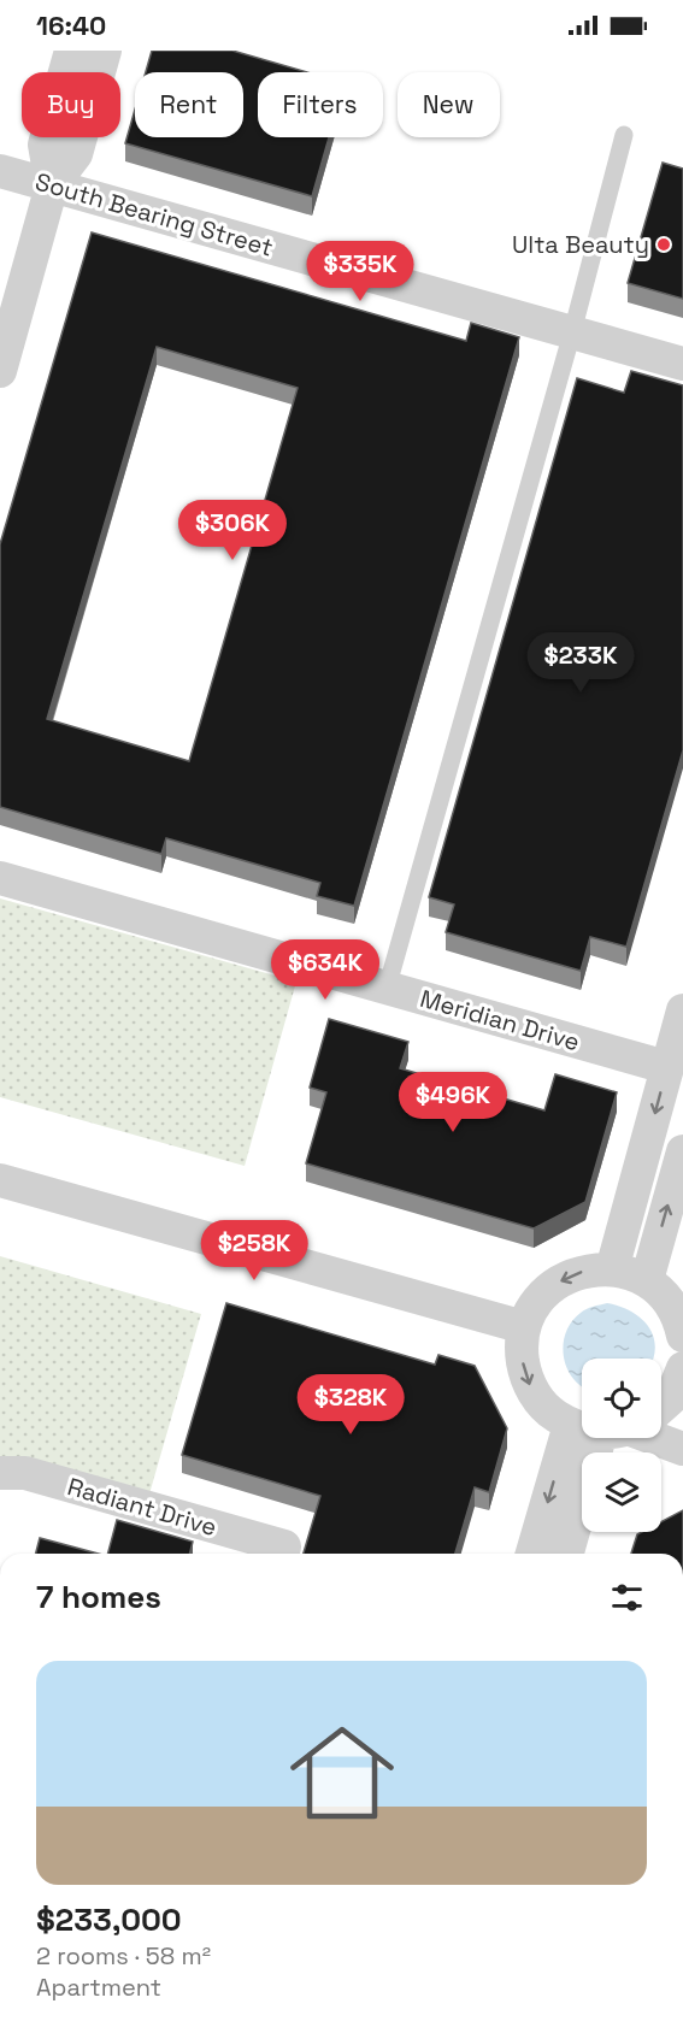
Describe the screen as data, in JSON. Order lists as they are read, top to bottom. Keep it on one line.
{"streets":{"street":["South Bearing Street","Meridian Drive","Radiant Drive"]},"places":["Ulta Beauty"],"page":{"status":"16:40","chip":["Buy","Rent","Filters","New"],"price":["$335K","$306K","$233K","$634K","$496K","$258K","$328K"],"heading":"7 homes","list":[{"name":"$233,000","note":"2 rooms · 58 m² · Apartment"}]}}
